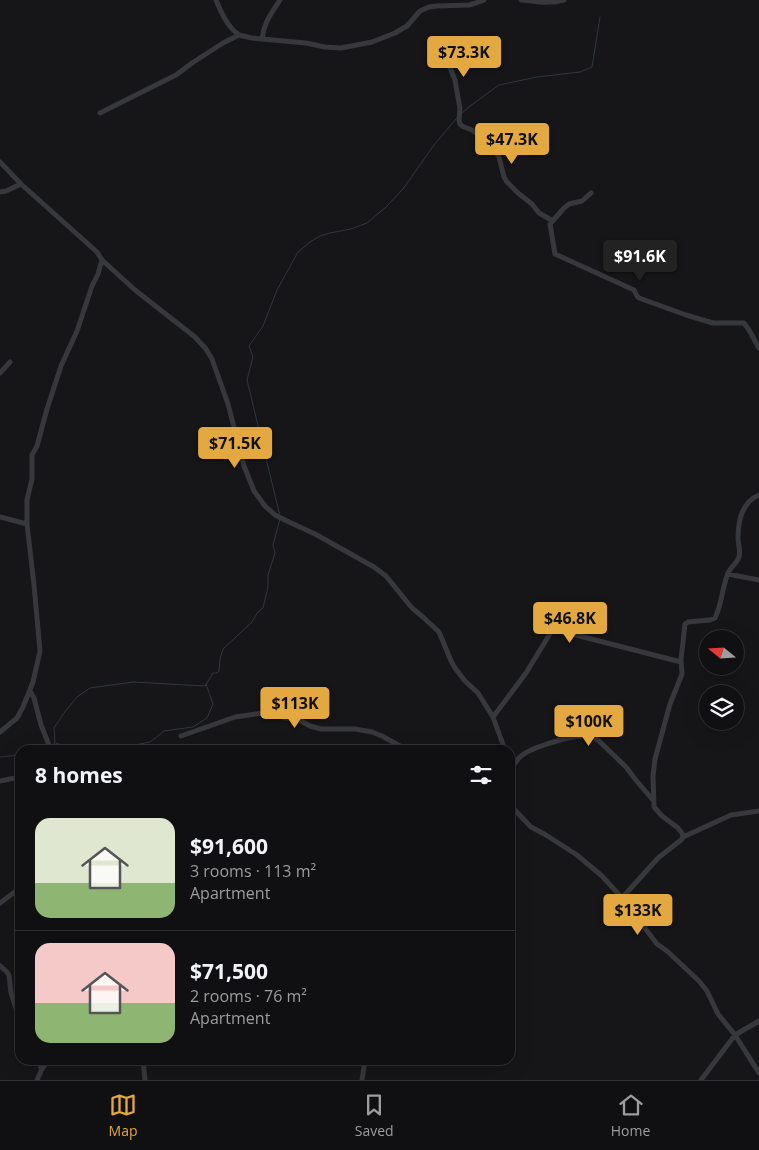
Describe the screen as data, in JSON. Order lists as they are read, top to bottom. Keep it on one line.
{"north":"left","page":{"price":["$73.3K","$47.3K","$91.6K","$71.5K","$46.8K","$113K","$100K","$133K"],"heading":"8 homes","list":[{"name":"$91,600","note":"3 rooms · 113 m² · Apartment"},{"name":"$71,500","note":"2 rooms · 76 m² · Apartment"}],"tabs":["Map","Saved","Home"]}}
